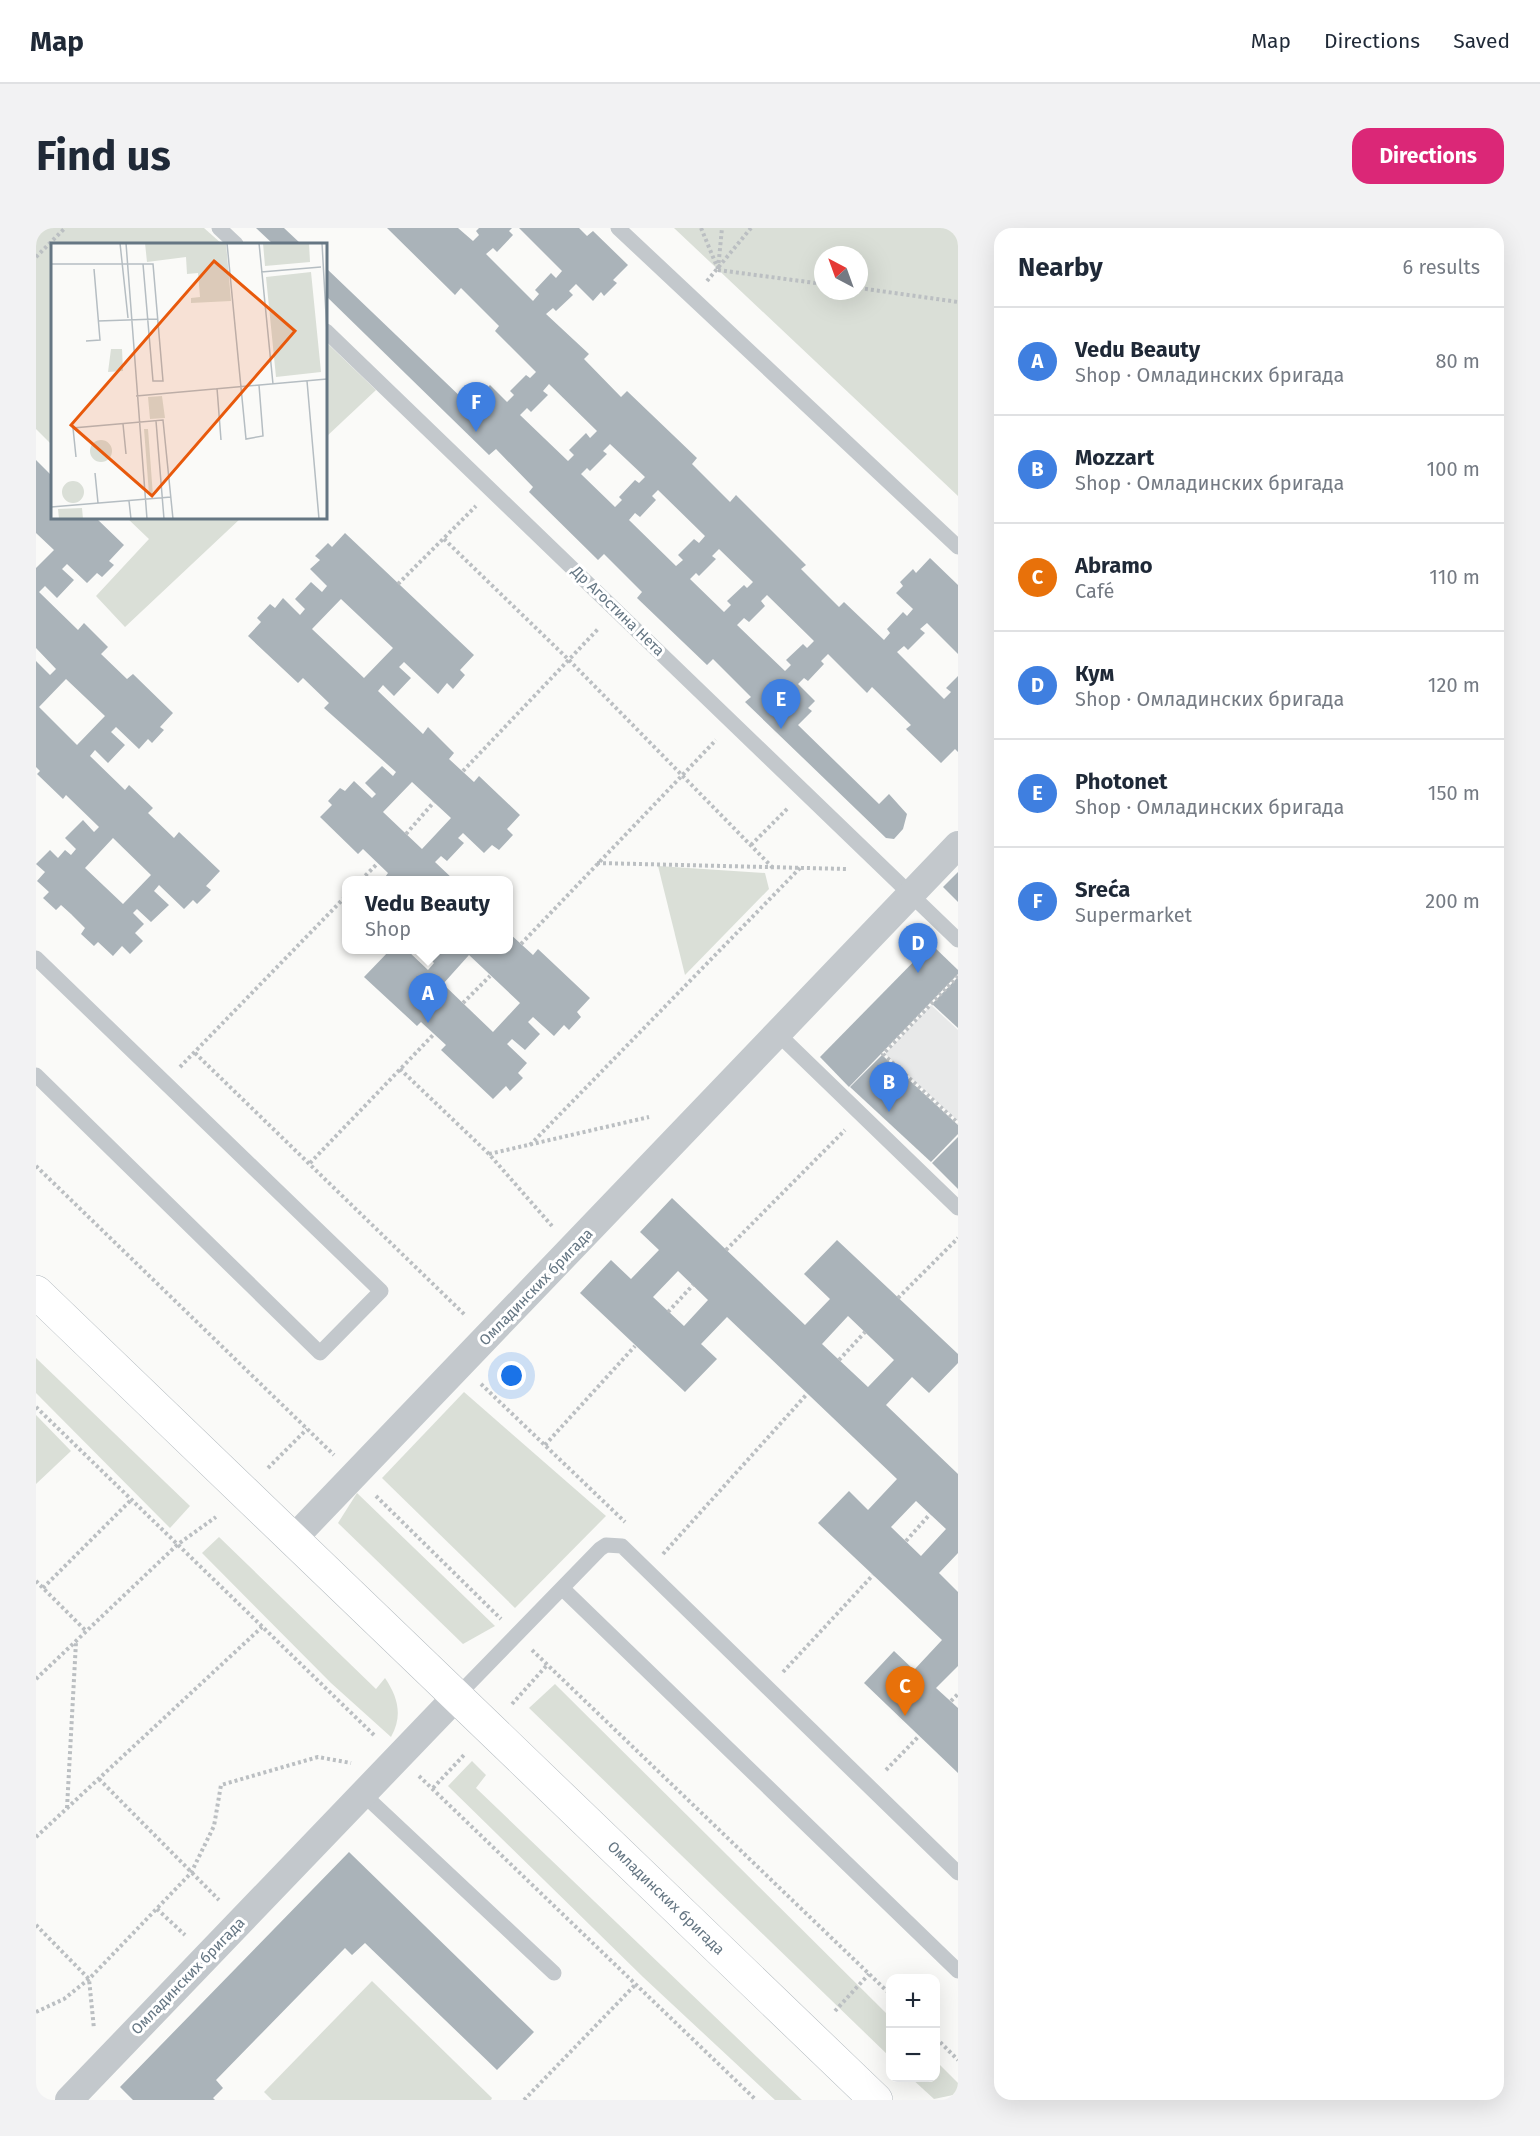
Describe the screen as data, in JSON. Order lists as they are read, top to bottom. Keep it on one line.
{"streets":{"street":["Омладинских бригада"],"lane":["Др Агостина Нета"]},"crossings":[["Др Агостина Нета","Омладинских бригада"]],"north":"top left","page":{"header":"Map","nav":["Map","Directions","Saved"],"buttons":"Directions","title":"Find us","heading":["Nearby","6 results"],"list":[{"mark":"A","name":"Vedu Beauty","note":"Shop · Омладинских бригада","value":"80 m"},{"mark":"B","name":"Mozzart","note":"Shop · Омладинских бригада","value":"100 m"},{"mark":"C","name":"Abramo","note":"Café","value":"110 m"},{"mark":"D","name":"Кум","note":"Shop · Омладинских бригада","value":"120 m"},{"mark":"E","name":"Photonet","note":"Shop · Омладинских бригада","value":"150 m"},{"mark":"F","name":"Sreća","note":"Supermarket","value":"200 m"}],"pins":["F","E","D","A","B","C"],"popup":["Vedu Beauty","Shop"],"map_buttons":["+","−"]}}
